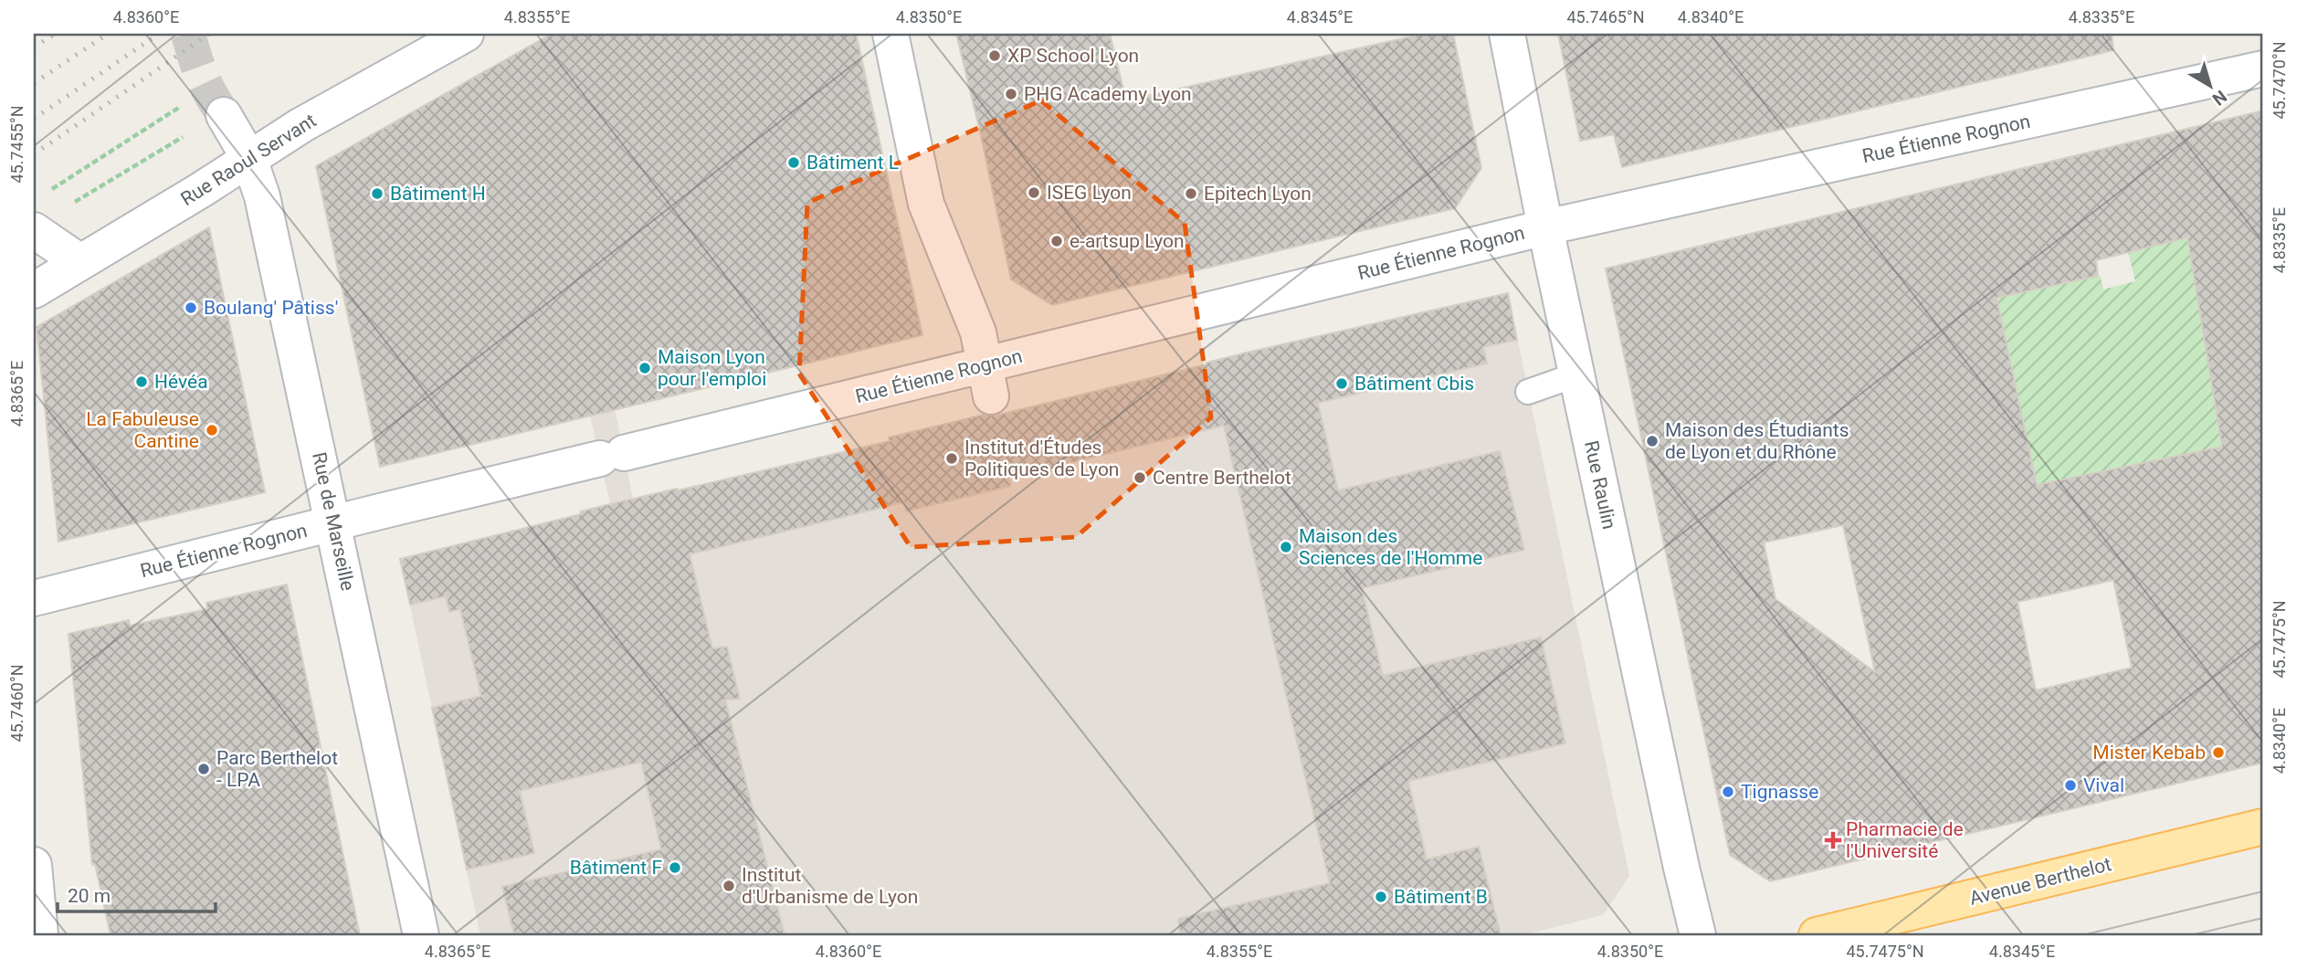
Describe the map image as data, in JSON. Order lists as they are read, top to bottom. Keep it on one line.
{"streets":{"main road":["Avenue Berthelot"],"street":["Rue Étienne Rognon","Rue Raoul Servant","Rue Raulin","Rue de Marseille"]},"crossings":[["Rue Étienne Rognon","Rue Raulin"],["Rue Étienne Rognon","Rue de Marseille"],["Rue Raoul Servant","Rue de Marseille"]],"places":{"other":["XP School Lyon","PHG Academy Lyon","Bâtiment L","ISEG Lyon","Bâtiment H","Epitech Lyon","e-artsup Lyon","Boulang' Pâtiss'","Maison Lyon pour l'emploi","Hévéa","Bâtiment Cbis","La Fabuleuse Cantine","Maison des Étudiants de Lyon et du Rhône","Institut d'Études Politiques de Lyon","Centre Berthelot","Maison des Sciences de l'Homme","Mister Kebab","Parc Berthelot - LPA","Vival","Tignasse","Bâtiment F","Institut d'Urbanisme de Lyon","Bâtiment B"],"health":["Pharmacie de l'Université"]},"scale_bar":"20 m","north":"bottom right","coordinates":["4.8360°E","4.8355°E","4.8350°E","4.8345°E","45.7465°N","4.8340°E","4.8335°E","45.7470°N","45.7455°N","4.8365°E","45.7475°N","45.7460°N"]}
